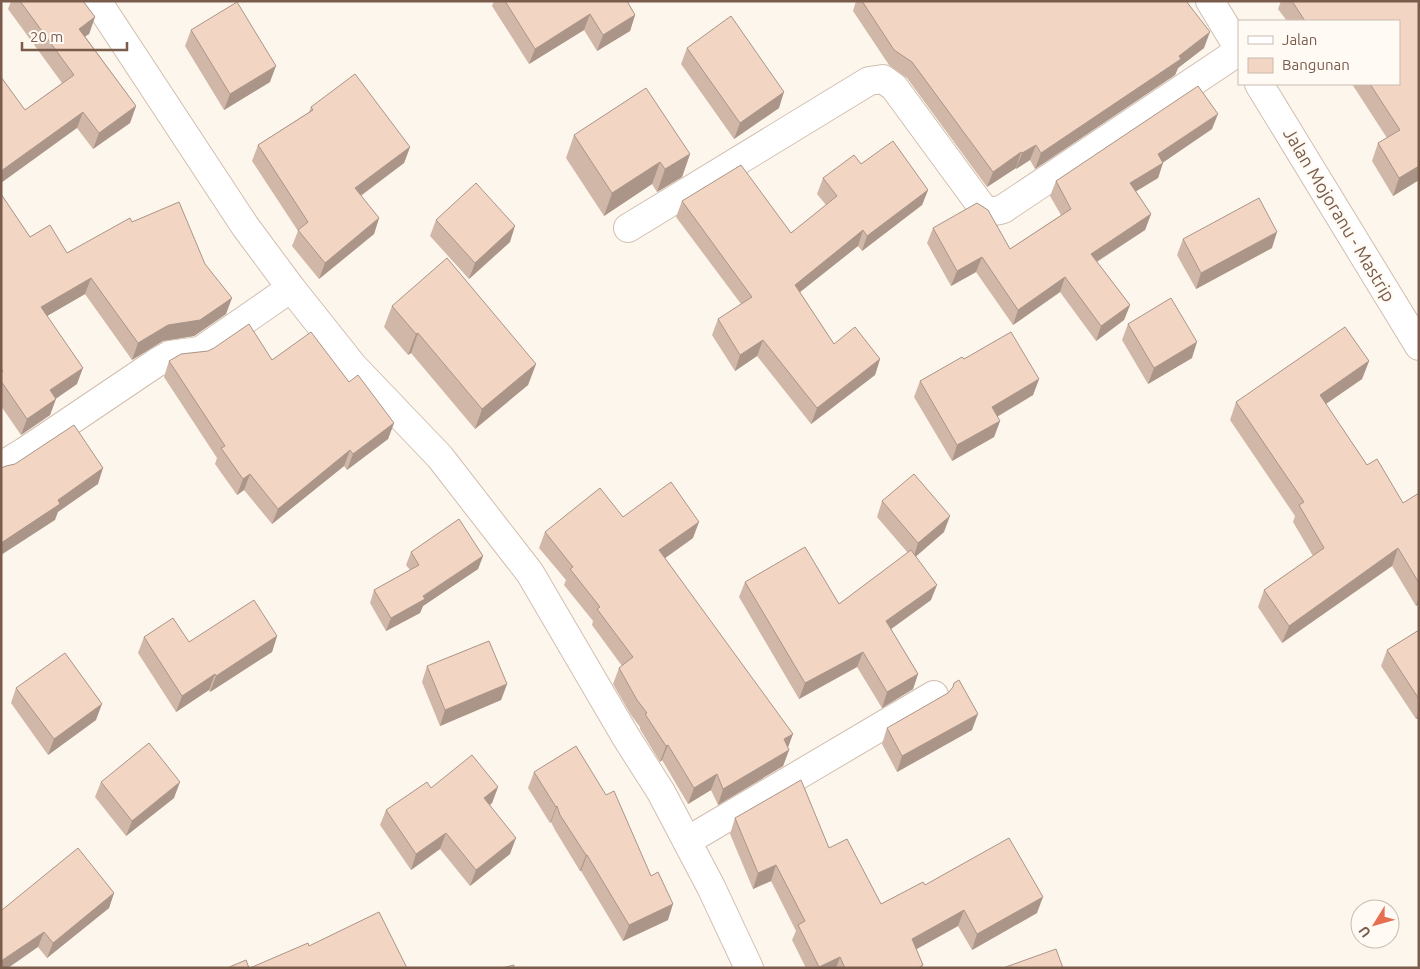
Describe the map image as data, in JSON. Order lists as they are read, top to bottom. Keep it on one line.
{"streets":{"street":["Jalan Mojoranu - Mastrip"]},"legend":["Jalan","Bangunan"],"scale_bar":"20 m","north":"bottom left"}
